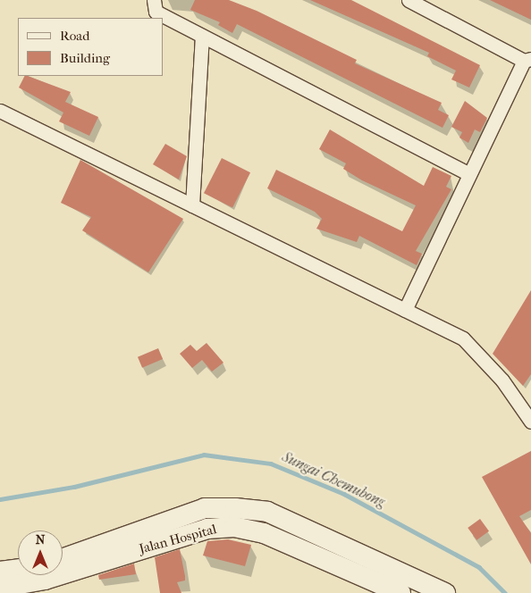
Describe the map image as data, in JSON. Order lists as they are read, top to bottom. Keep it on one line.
{"streets":{"main road":["Jalan Hospital"]},"water":["Sungai Chemubong"],"legend":["Road","Building"],"north":"top"}
